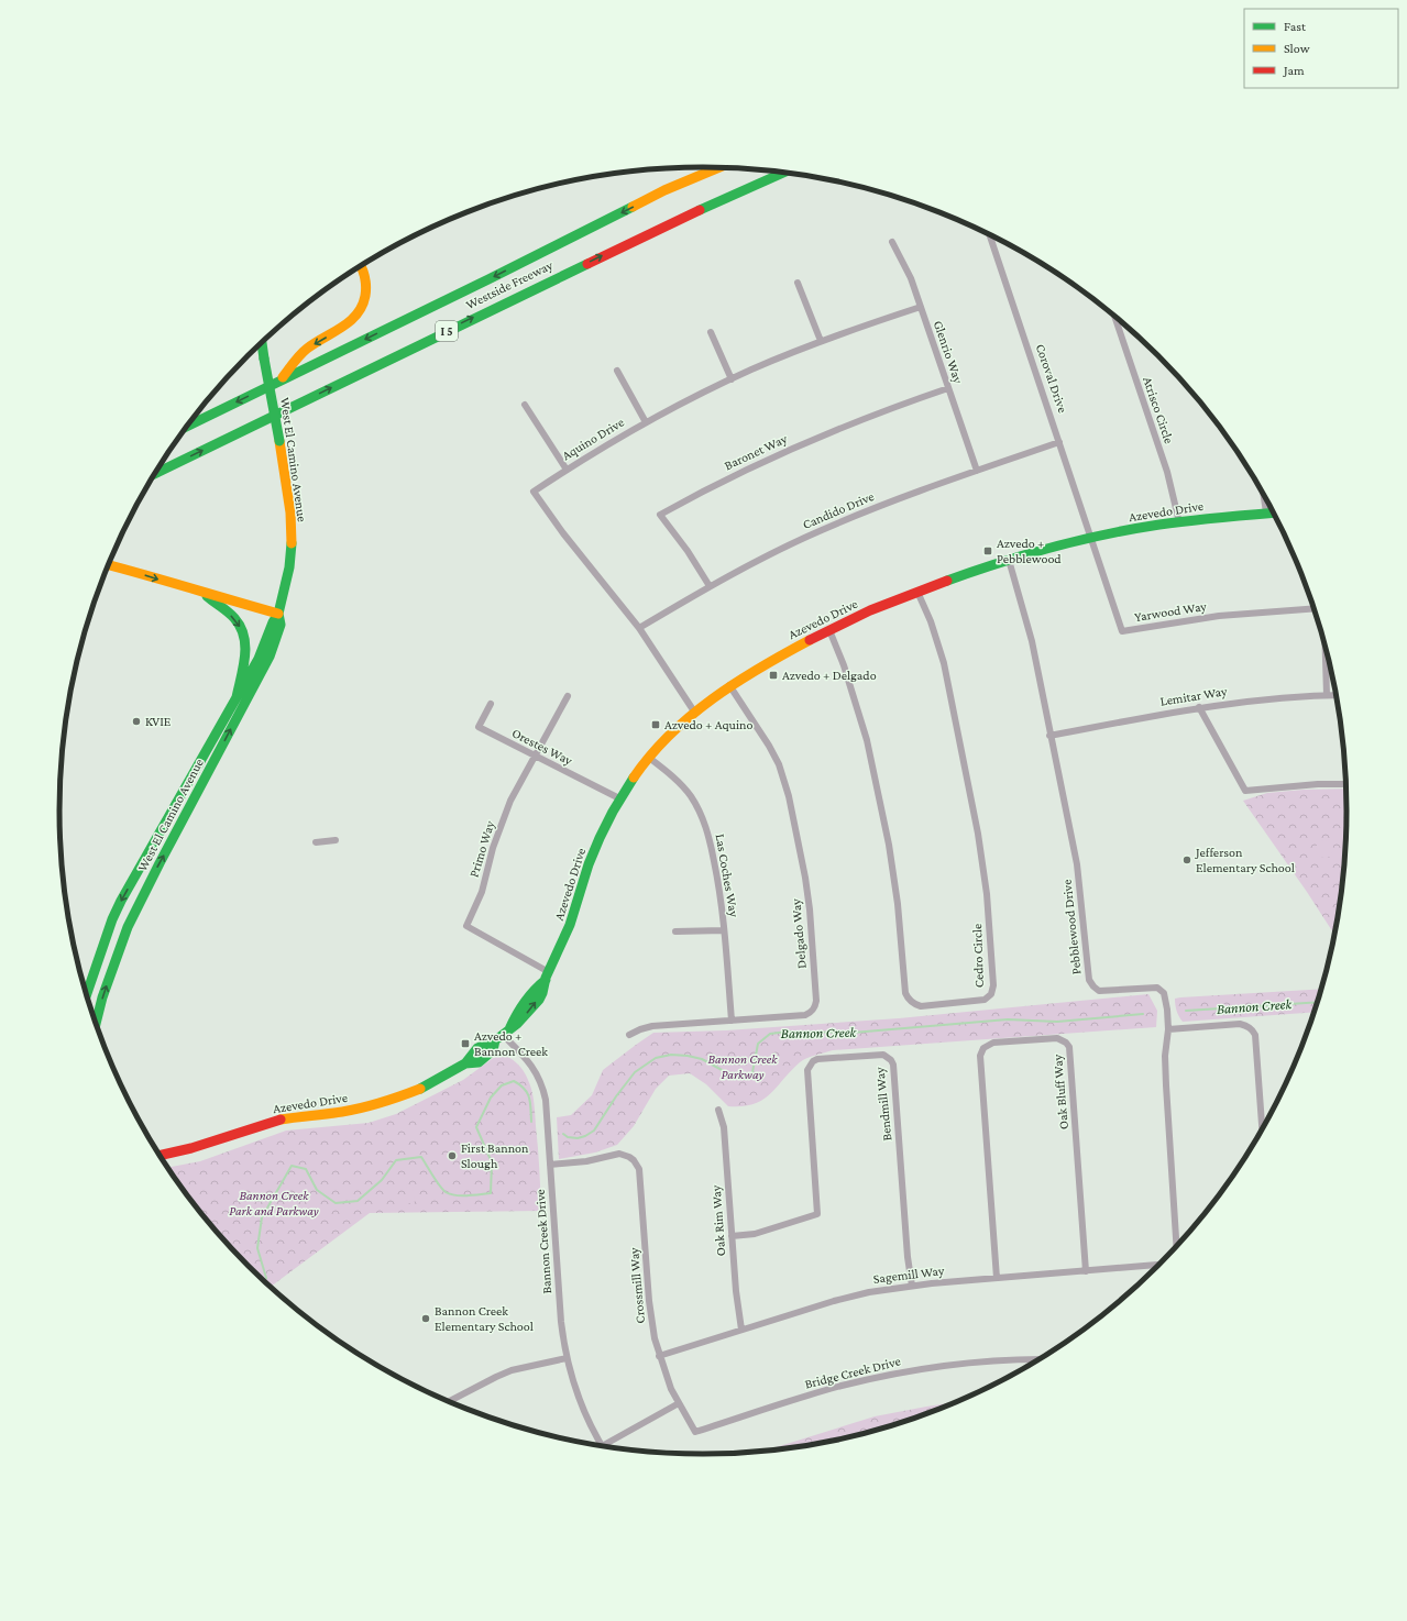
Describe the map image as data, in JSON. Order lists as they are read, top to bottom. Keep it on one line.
{"streets":{"main road":["Westside Freeway","I 5","West El Camino Avenue","Azevedo Drive"],"street":["Glenrio Way","Coroval Drive","Atrisco Circle","Aquino Drive","Baronet Way","Candido Drive","Yarwood Way","Lemitar Way","Orestes Way","Primo Way","Las Coches Way","Pebblewood Drive","Delgado Way","Cedro Circle","Oak Bluff Way","Bendmill Way","Oak Rim Way","Bannon Creek Drive","Sagemill Way","Crossmill Way","Bridge Creek Drive"]},"crossings":[["Glenrio Way","Aquino Drive"],["Glenrio Way","Baronet Way"],["Glenrio Way","Candido Drive"],["Coroval Drive","Candido Drive"],["Coroval Drive","Azevedo Drive"],["Coroval Drive","Yarwood Way"],["Atrisco Circle","Azevedo Drive"],["Aquino Drive","Candido Drive"],["Aquino Drive","Azevedo Drive"],["Baronet Way","Candido Drive"],["Azevedo Drive","Yarwood Way"],["Azevedo Drive","Orestes Way"],["Azevedo Drive","Primo Way"],["Azevedo Drive","Las Coches Way"],["Azevedo Drive","Pebblewood Drive"],["Azevedo Drive","Delgado Way"],["Azevedo Drive","Cedro Circle"],["Azevedo Drive","Bannon Creek Drive"],["Lemitar Way","Pebblewood Drive"],["Orestes Way","Primo Way"],["Las Coches Way","Delgado Way"],["Oak Bluff Way","Sagemill Way"],["Bendmill Way","Oak Rim Way"],["Bendmill Way","Sagemill Way"],["Oak Rim Way","Sagemill Way"],["Bannon Creek Drive","Crossmill Way"],["Sagemill Way","Crossmill Way"],["Crossmill Way","Bridge Creek Drive"]],"water":["Bannon Creek"],"parks":["Bannon Creek Parkway","Bannon Creek Park and Parkway"],"places":{"transit":["Azvedo + Pebblewood","Azvedo + Delgado","Azvedo + Aquino","Azvedo + Bannon Creek"],"other":["KVIE","Jefferson Elementary School","First Bannon Slough","Bannon Creek Elementary School"]},"legend":["Fast","Slow","Jam"]}
